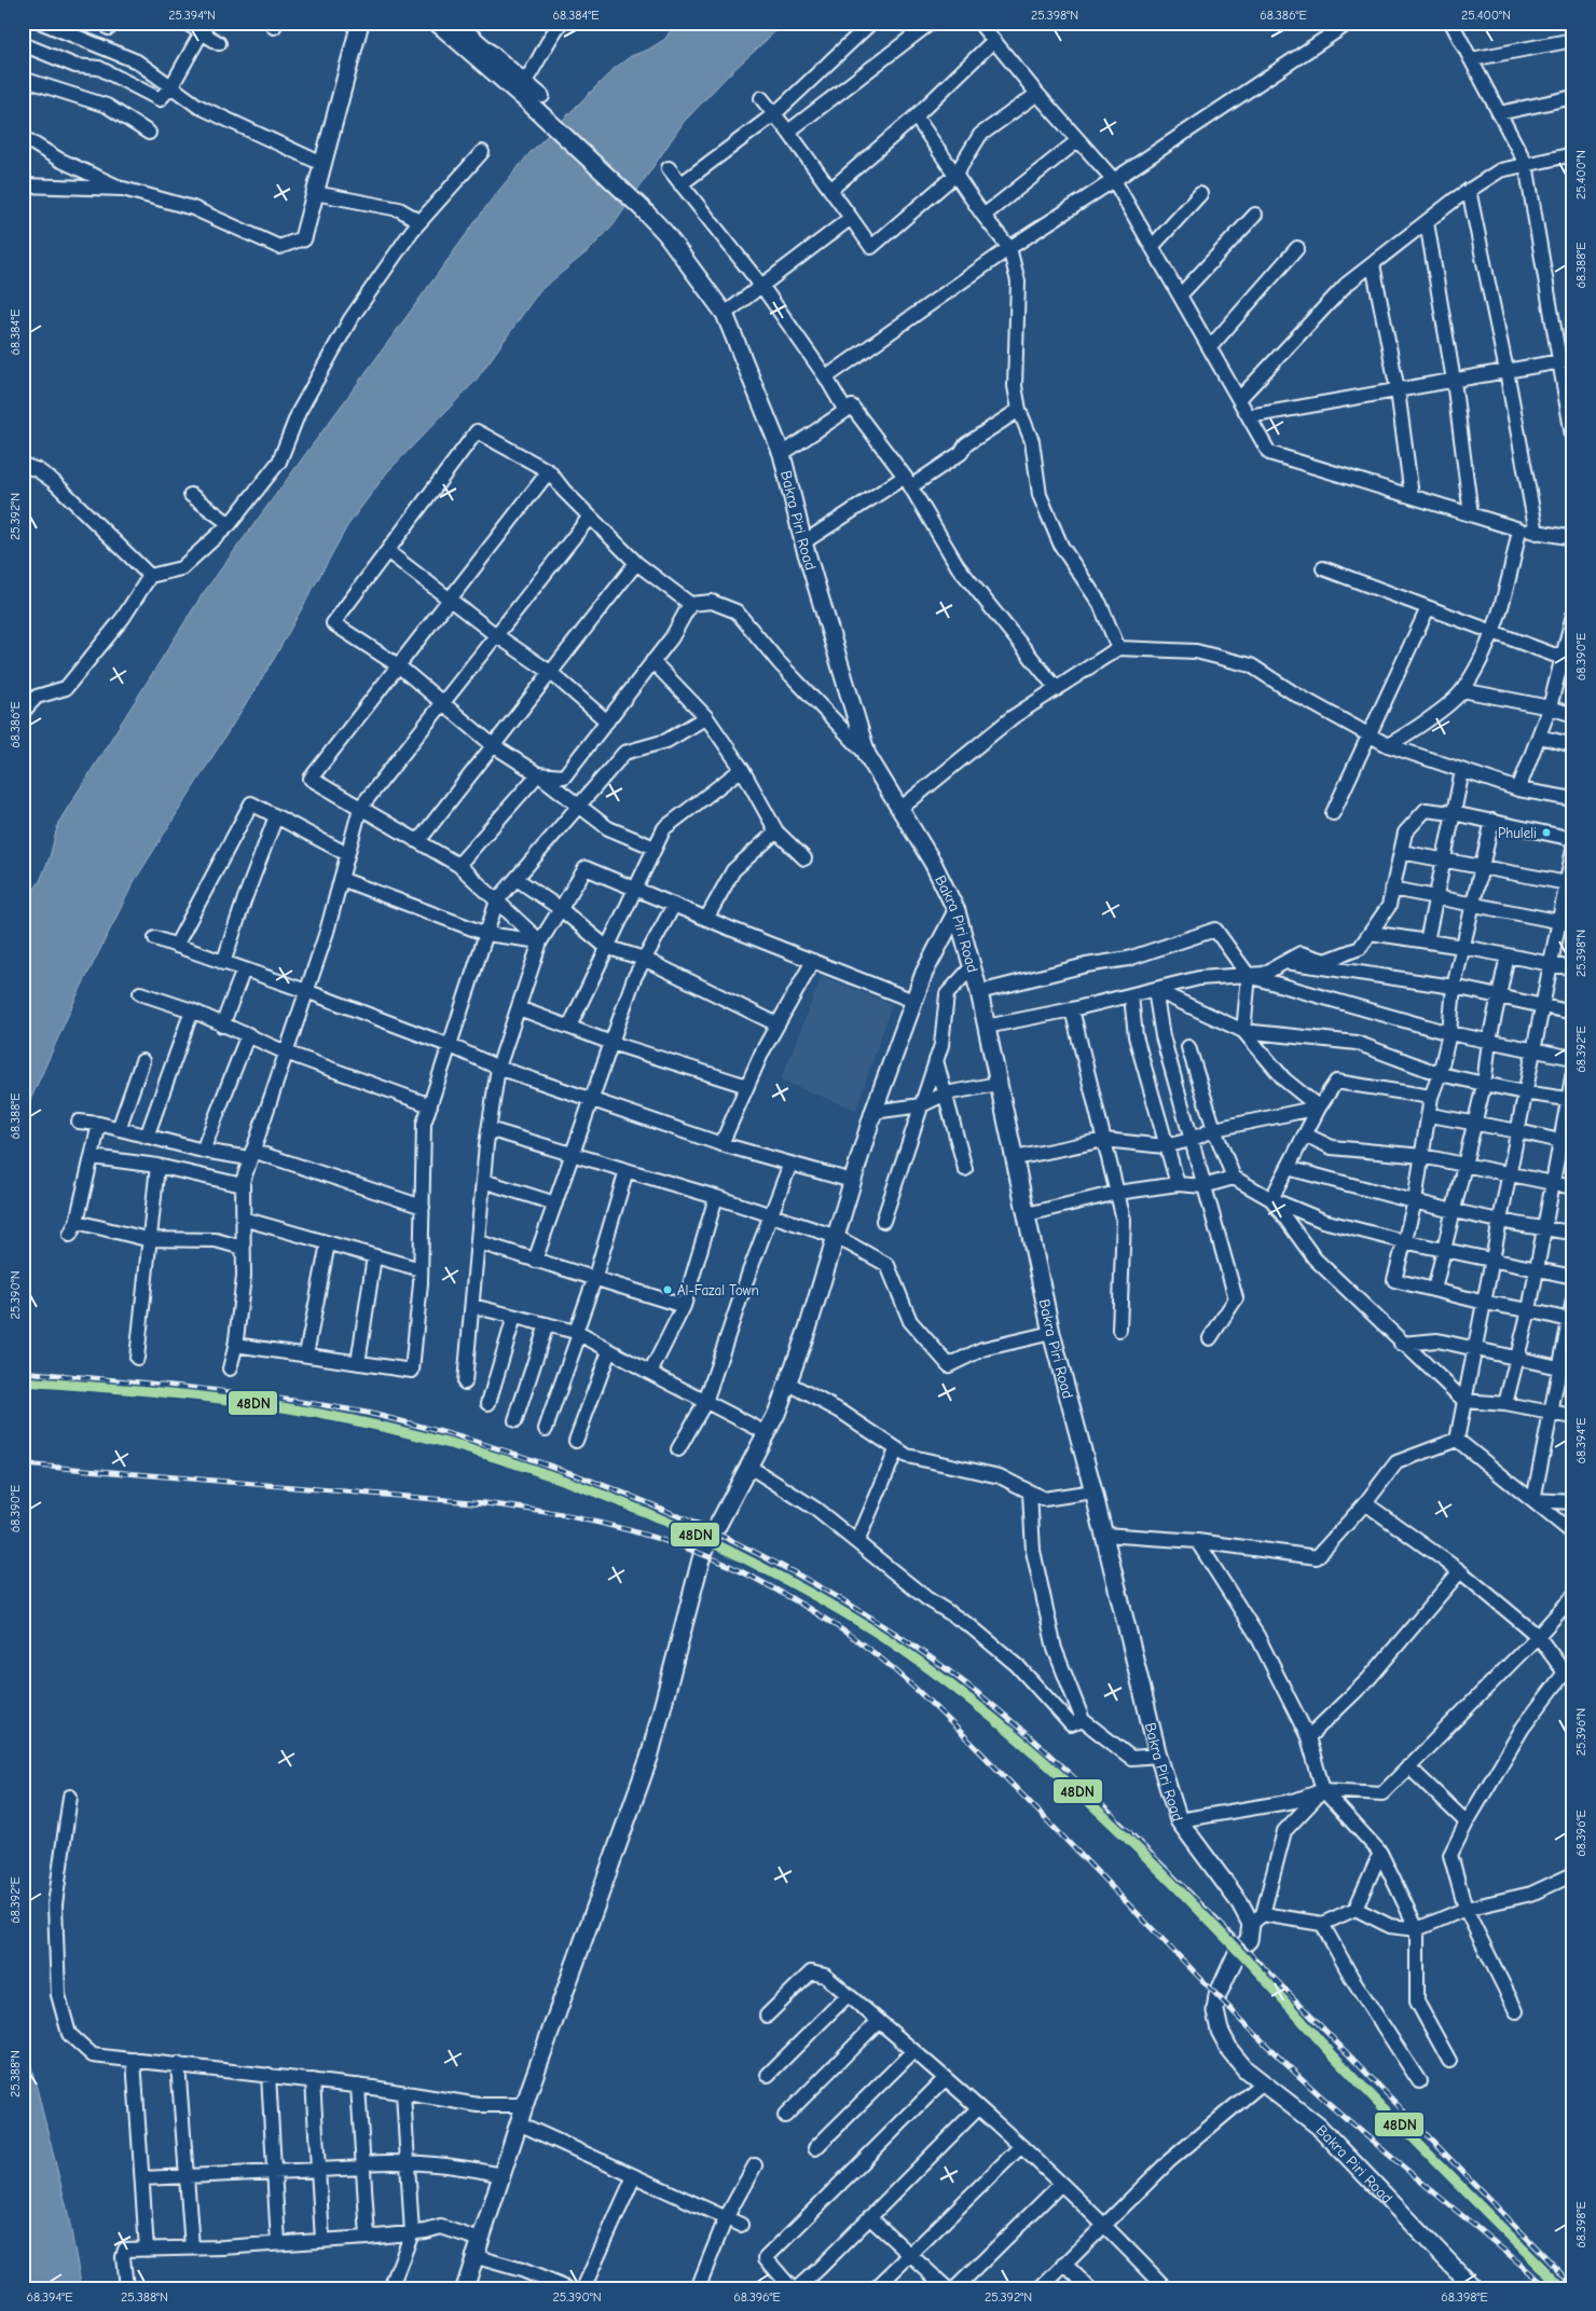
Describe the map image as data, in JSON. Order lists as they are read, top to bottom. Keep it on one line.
{"streets":{"street":["Bakra Piri Road"]},"places":["Phuleli","Al-Fazal Town"],"lines":["transit line 48DN"],"coordinates":["25.394°N","68.384°E","25.398°N","68.386°E","25.400°N","68.388°E","25.392°N","68.390°E","68.392°E","25.390°N","68.394°E","25.396°N","68.396°E","25.388°N","68.398°E"]}
